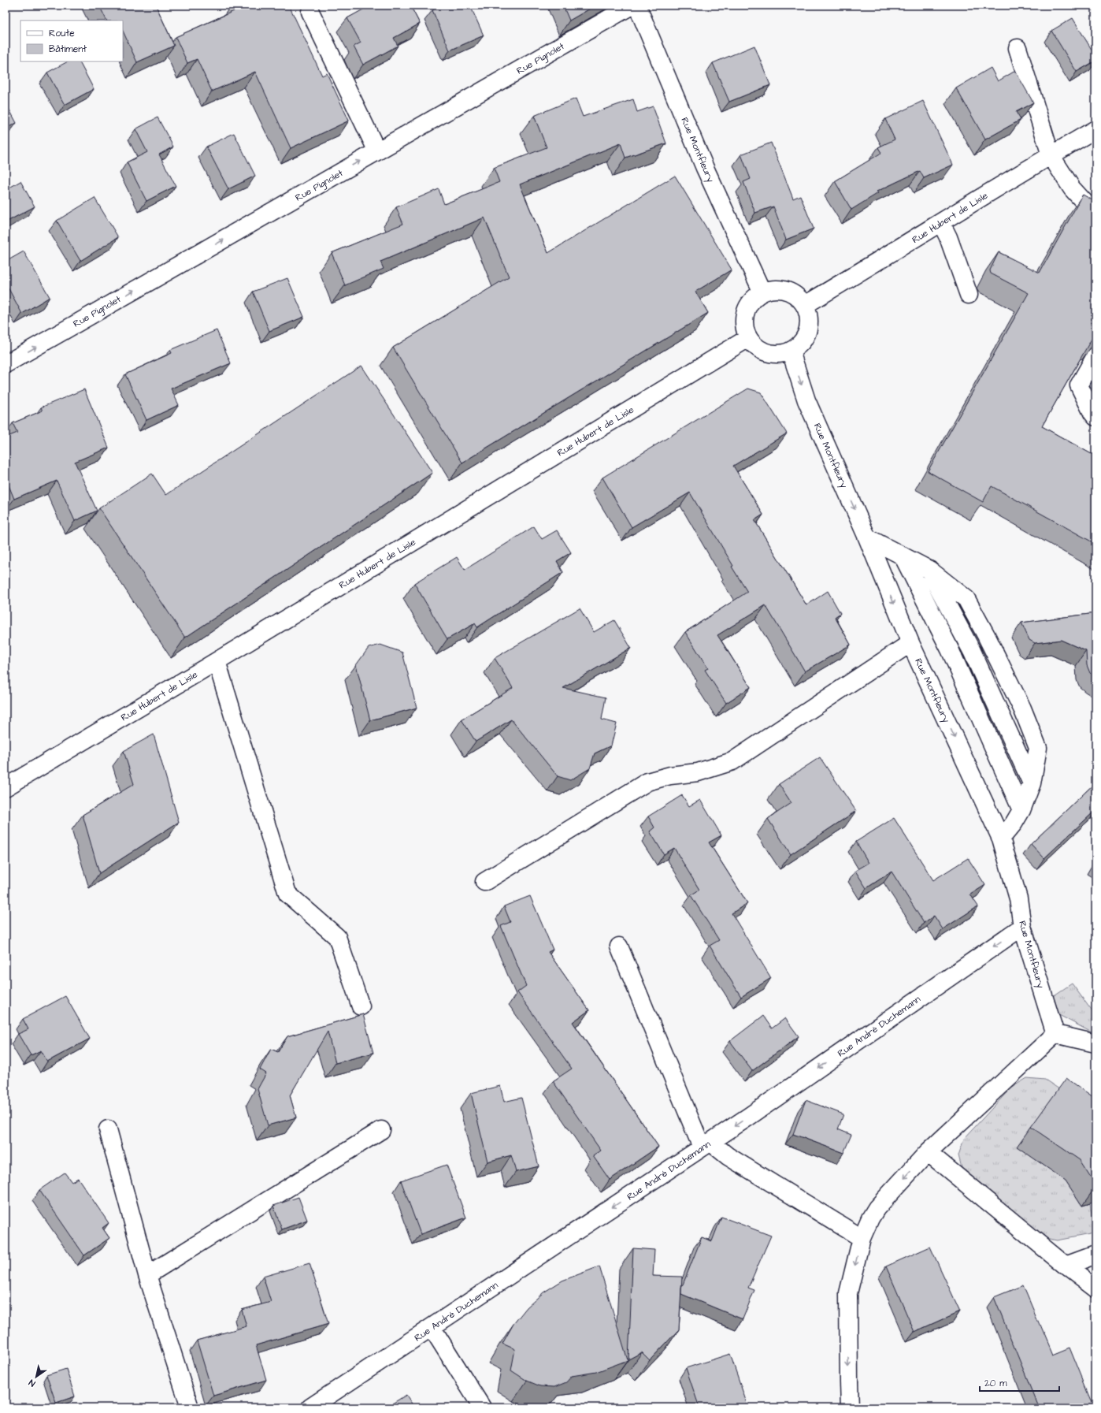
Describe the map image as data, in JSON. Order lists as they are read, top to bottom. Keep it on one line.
{"streets":{"street":["Rue Pignolet","Rue Montfleury","Rue Hubert de Lisle","Rue André Duchemann"]},"crossings":[["Rue Montfleury","Rue Hubert de Lisle"],["Rue Montfleury","Rue André Duchemann"]],"one_way":["Rue Pignolet"],"legend":["Route","Bâtiment"],"scale_bar":"20 m","north":"bottom left"}
